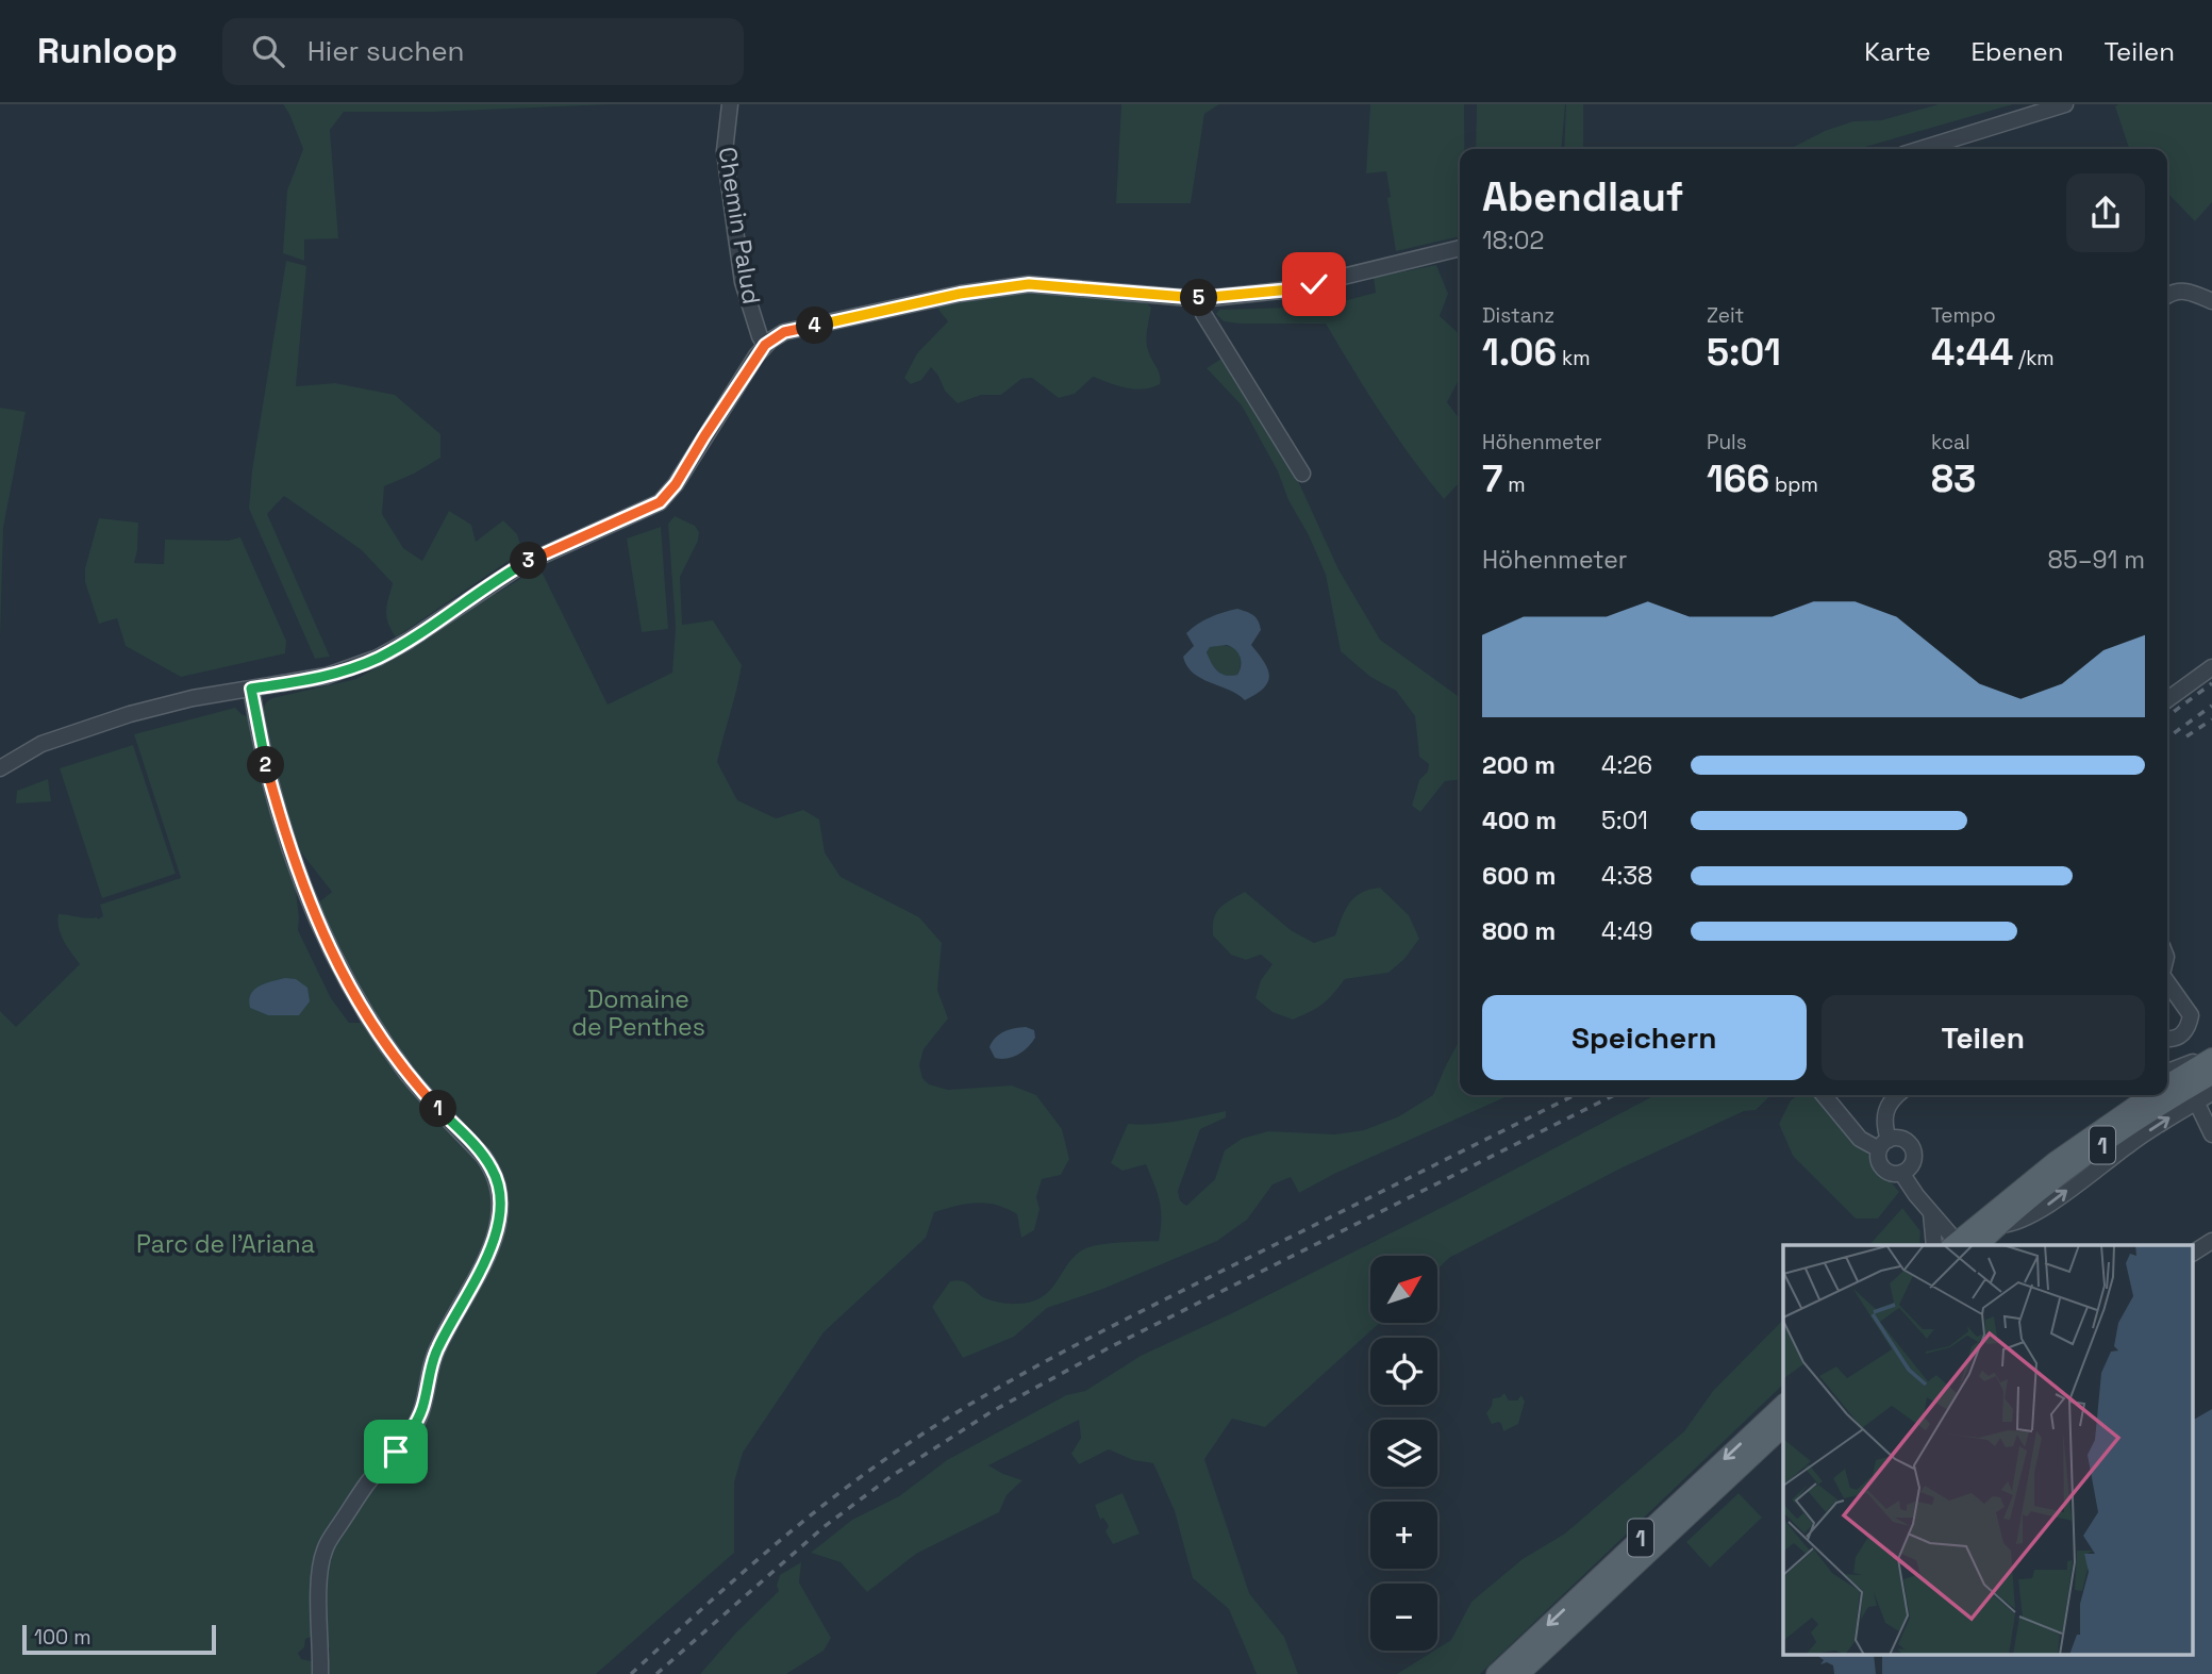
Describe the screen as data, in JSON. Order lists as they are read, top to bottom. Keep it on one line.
{"streets":{"main road":["1"],"street":["Chemin Palud"]},"parks":["Domaine de Penthes","Parc de l'Ariana"],"scale_bar":"100 m","north":"top right","page":{"header":"Runloop","search":"Hier suchen","nav":["Karte","Ebenen","Teilen"],"heading":["Abendlauf","18:02"],"stats":[["Distanz","1.06 km"],["Zeit","5:01"],["Tempo","4:44 /km"],["Höhenmeter","7 m"],["Puls","166 bpm"],["kcal","83"]],"pins":["5","4","3","2","1"],"chart":["Höhenmeter","85–91 m"],"list":[{"name":"200 m","note":"4:26"},{"name":"400 m","note":"5:01"},{"name":"600 m","note":"4:38"},{"name":"800 m","note":"4:49"}],"buttons":["Speichern","Teilen"],"map_buttons":["+","−"],"scale":"100 m"}}
